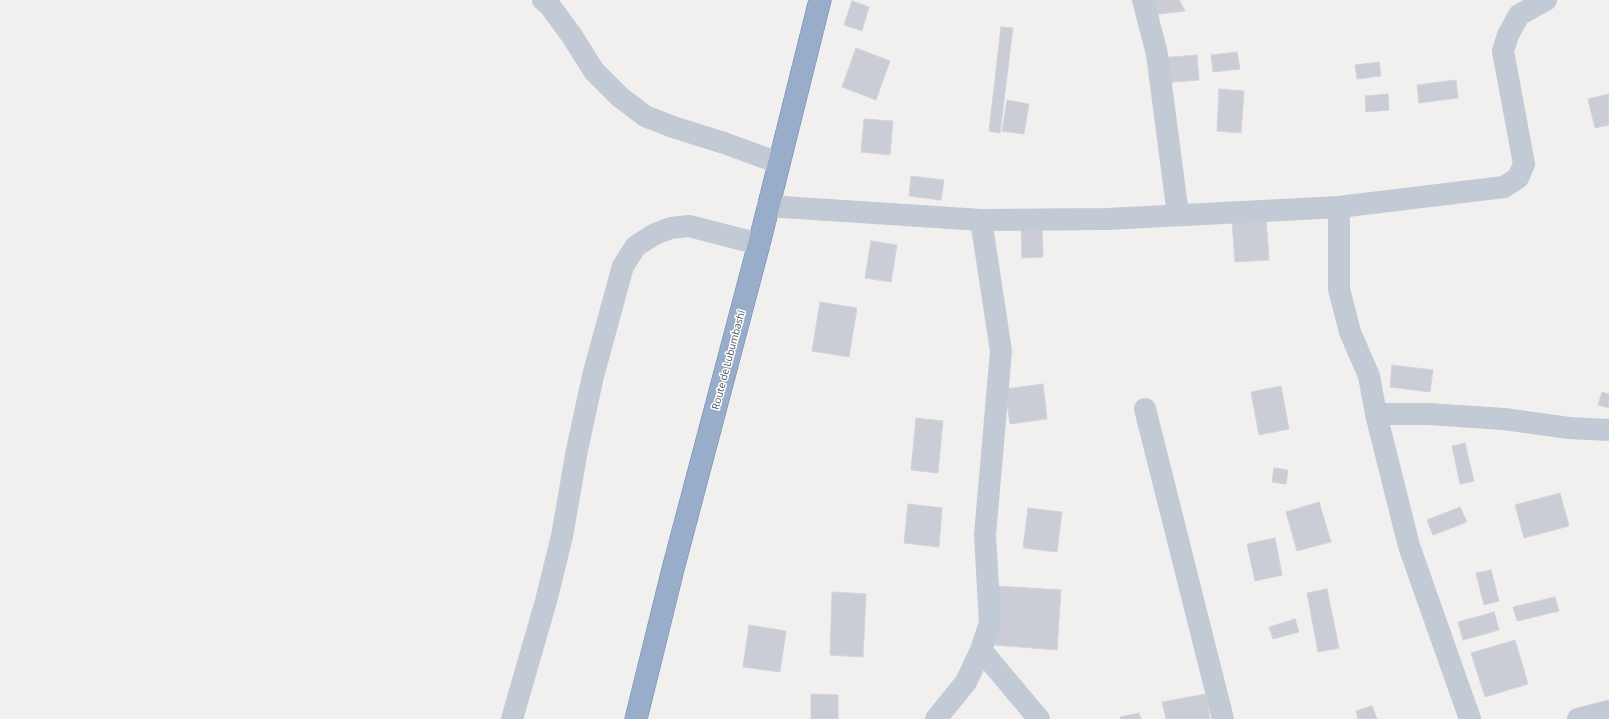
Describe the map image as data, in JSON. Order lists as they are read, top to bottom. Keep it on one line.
{"streets":{"highway":["Route de Lubumbashi"]}}
